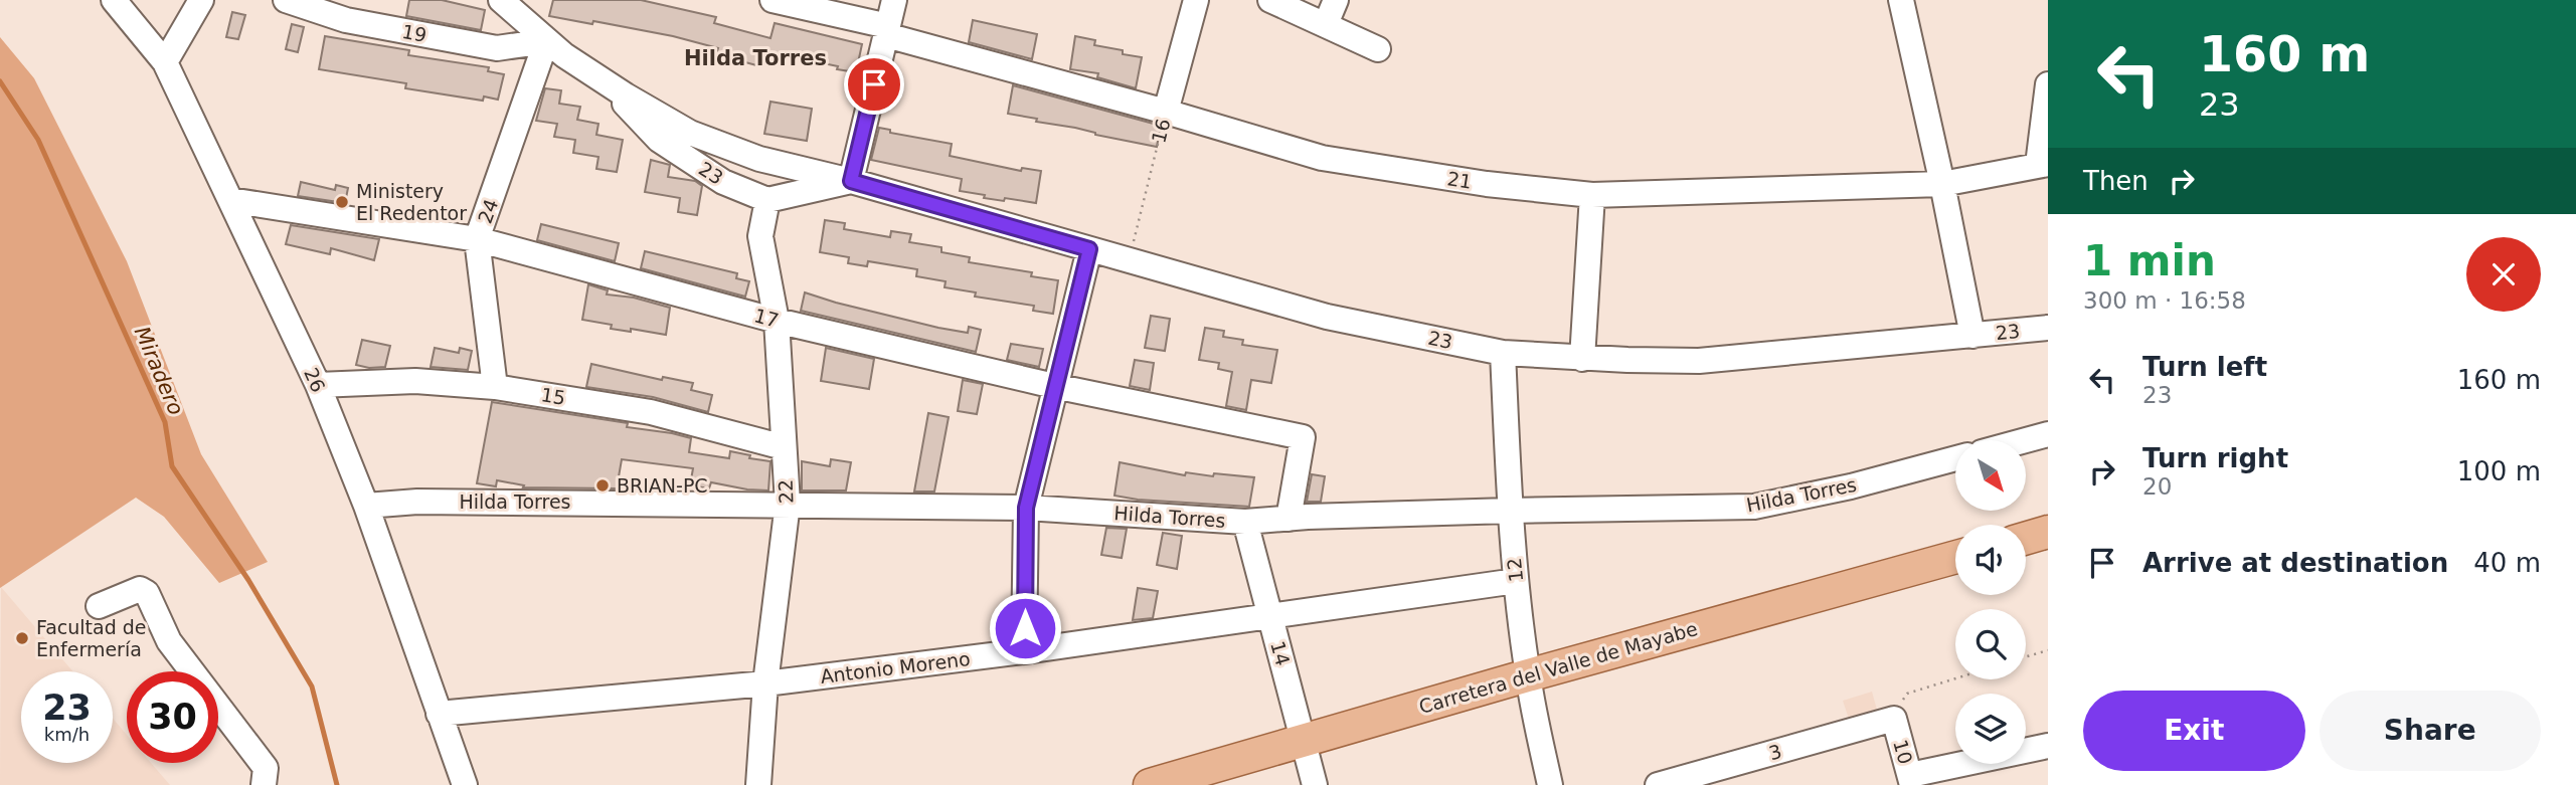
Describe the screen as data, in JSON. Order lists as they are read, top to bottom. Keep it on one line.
{"streets":{"main road":["Carretera del Valle de Mayabe"],"street":["19","16","23","21","24","17","26","15","22","Hilda Torres","12","14","Antonio Moreno","3","10"]},"crossings":[["19","23"],["19","24"],["16","23"],["16","21"],["23","24"],["23","22"],["23","12"],["24","17"],["24","15"],["17","26"],["17","22"],["17","Hilda Torres"],["26","15"],["26","Hilda Torres"],["26","Antonio Moreno"],["15","22"],["22","Hilda Torres"],["22","Antonio Moreno"],["Hilda Torres","12"],["Hilda Torres","14"],["12","Antonio Moreno"],["12","Carretera del Valle de Mayabe"],["14","Antonio Moreno"],["14","Carretera del Valle de Mayabe"],["3","10"]],"districts":["Hilda Torres"],"water":["Miradero"],"places":["Ministery El Redentor","BRIAN-PC","Facultad de Enfermería"],"north":"bottom right","page":{"turn":["160 m","23"],"then":"Then","heading":["1 min","300 m · 16:58"],"list":[{"name":"Turn left","note":"23","value":"160 m"},{"name":"Turn right","note":"20","value":"100 m"},{"name":"Arrive at destination","value":"40 m"}],"speed":"23 km/h","limit":"30","buttons":["Exit","Share"]}}
